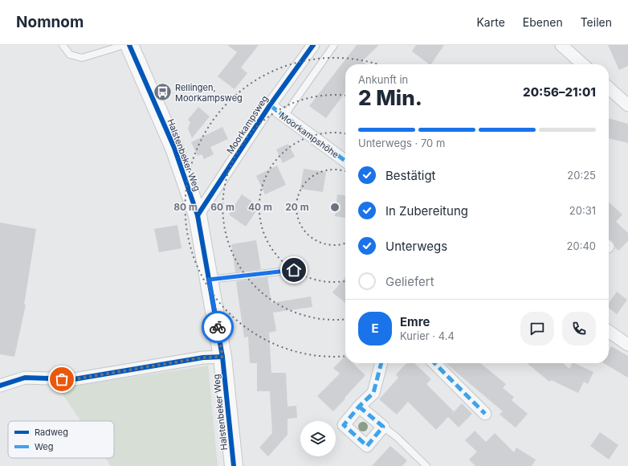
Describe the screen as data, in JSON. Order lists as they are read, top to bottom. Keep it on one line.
{"streets":{"main road":["Halstenbeker Weg"],"street":["Moorkampsweg","Moorkampshöhe"]},"crossings":[["Moorkampsweg","Moorkampshöhe"],["Moorkampsweg","Halstenbeker Weg"]],"places":{"bus stop":["Rellingen, Moorkampsweg"]},"legend":["Radweg","Weg"],"page":{"header":"Nomnom","nav":["Karte","Ebenen","Teilen"],"heading":["2 Min.","Ankunft in","20:56–21:01"],"panel":["Emre","Kurier · 4.4"],"bar":"Unterwegs · 70 m","list":[["Bestätigt","20:25"],["In Zubereitung","20:31"],["Unterwegs","20:40"],"Geliefert"],"round":"E"},"rings":["40 m","20 m","80 m","60 m"]}
